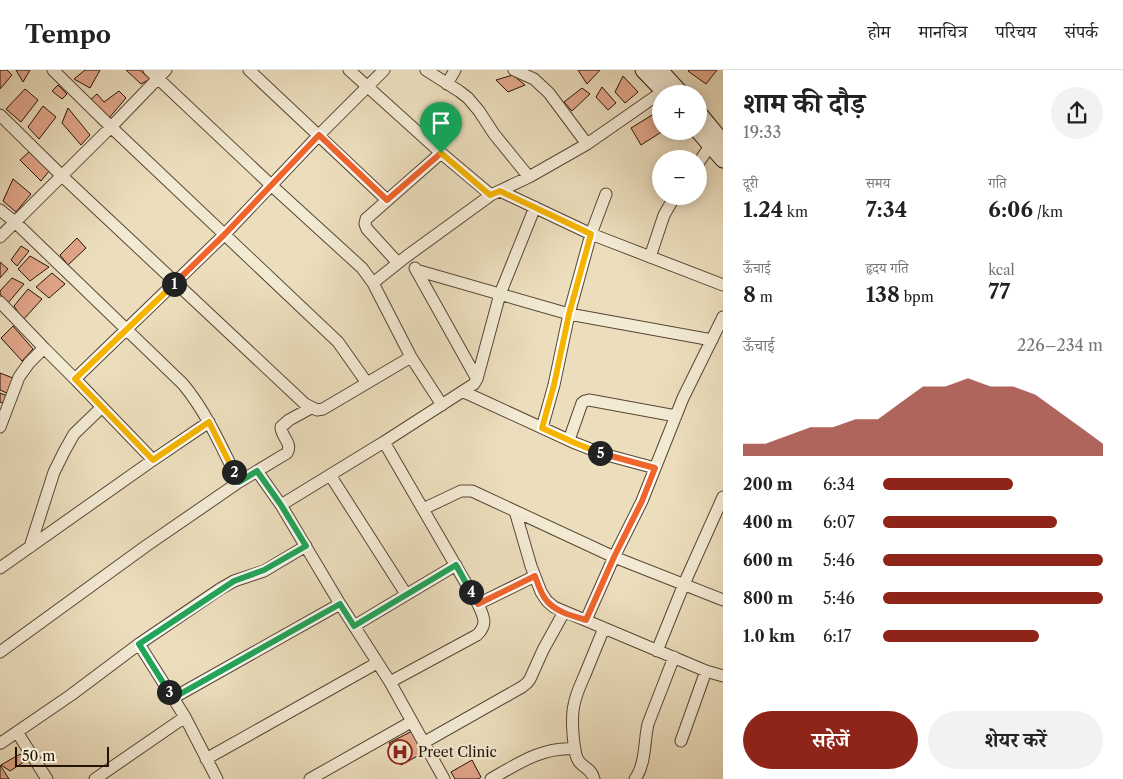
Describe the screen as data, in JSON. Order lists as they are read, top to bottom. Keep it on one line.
{"places":{"hospital":["Preet Clinic"]},"scale_bar":"50 m","page":{"header":"Tempo","nav":["होम","मानचित्र","परिचय","संपर्क"],"heading":["शाम की दौड़","19:33"],"map_buttons":["+","−"],"stats":[["दूरी","1.24 km"],["समय","7:34"],["गति","6:06 /km"],["ऊँचाई","8 m"],["हृदय गति","138 bpm"],["kcal","77"]],"pins":["1","5","2","4","3"],"chart":["ऊँचाई","226–234 m"],"list":[{"name":"200 m","note":"6:34"},{"name":"400 m","note":"6:07"},{"name":"600 m","note":"5:46"},{"name":"800 m","note":"5:46"},{"name":"1.0 km","note":"6:17"}],"buttons":["सहेजें","शेयर करें"],"scale":"50 m"}}
